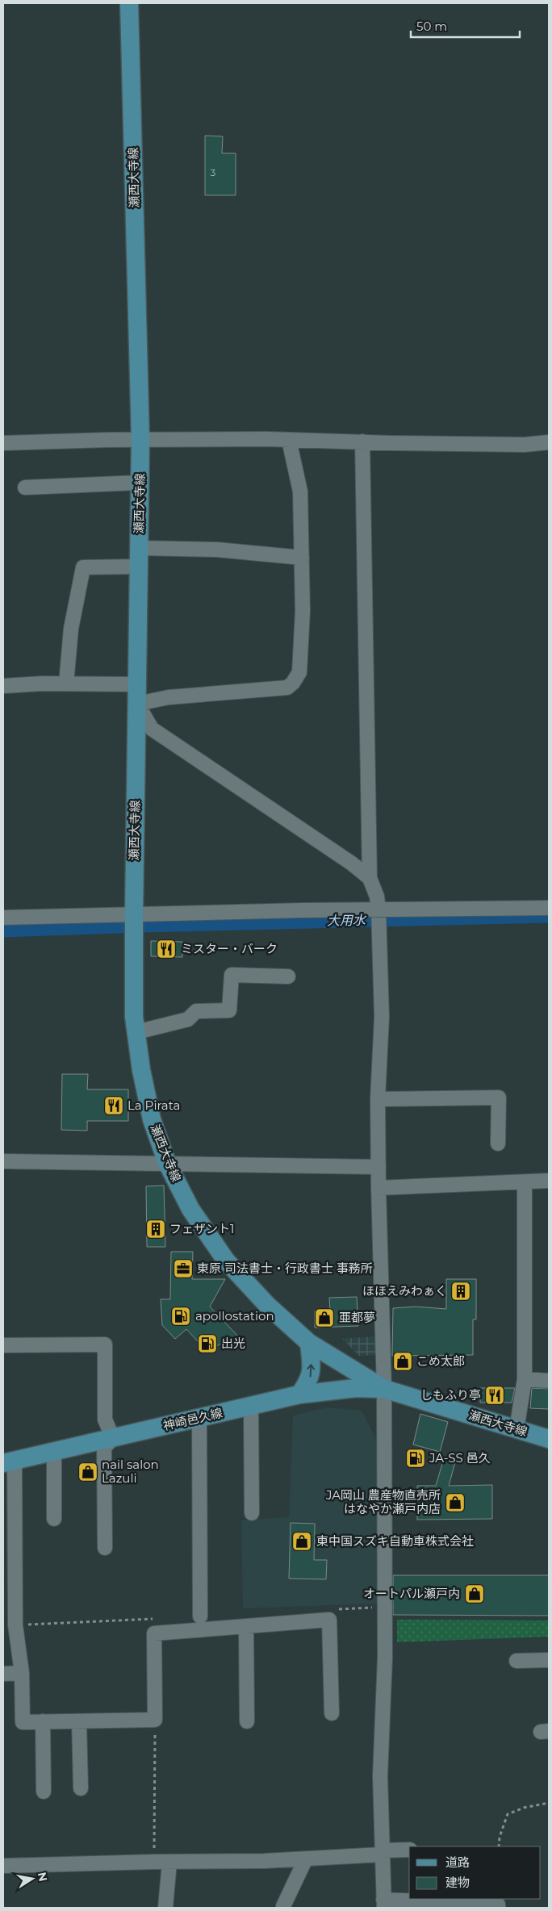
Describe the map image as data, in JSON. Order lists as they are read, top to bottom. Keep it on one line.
{"streets":{"main road":["瀬西大寺線","神崎邑久線"]},"crossings":[["瀬西大寺線","神崎邑久線"]],"water":["大用水"],"places":{"restaurant":["ミスター・バーク","La Pirata","しもふり亭"],"building":["フェザント1","ほほえみわぁく"],"office":["東原 司法書士・行政書士 事務所"],"fuel station":["apollostation","出光","JA-SS 邑久"],"shop":["亜都夢","こめ太郎","nail salon Lazuli","JA岡山 農産物直売所 はなやか瀬戸内店","東中国スズキ自動車株式会社","オートパル瀬戸内"]},"house_numbers":["3"],"legend":["道路","建物"],"scale_bar":"50 m","north":"right"}
